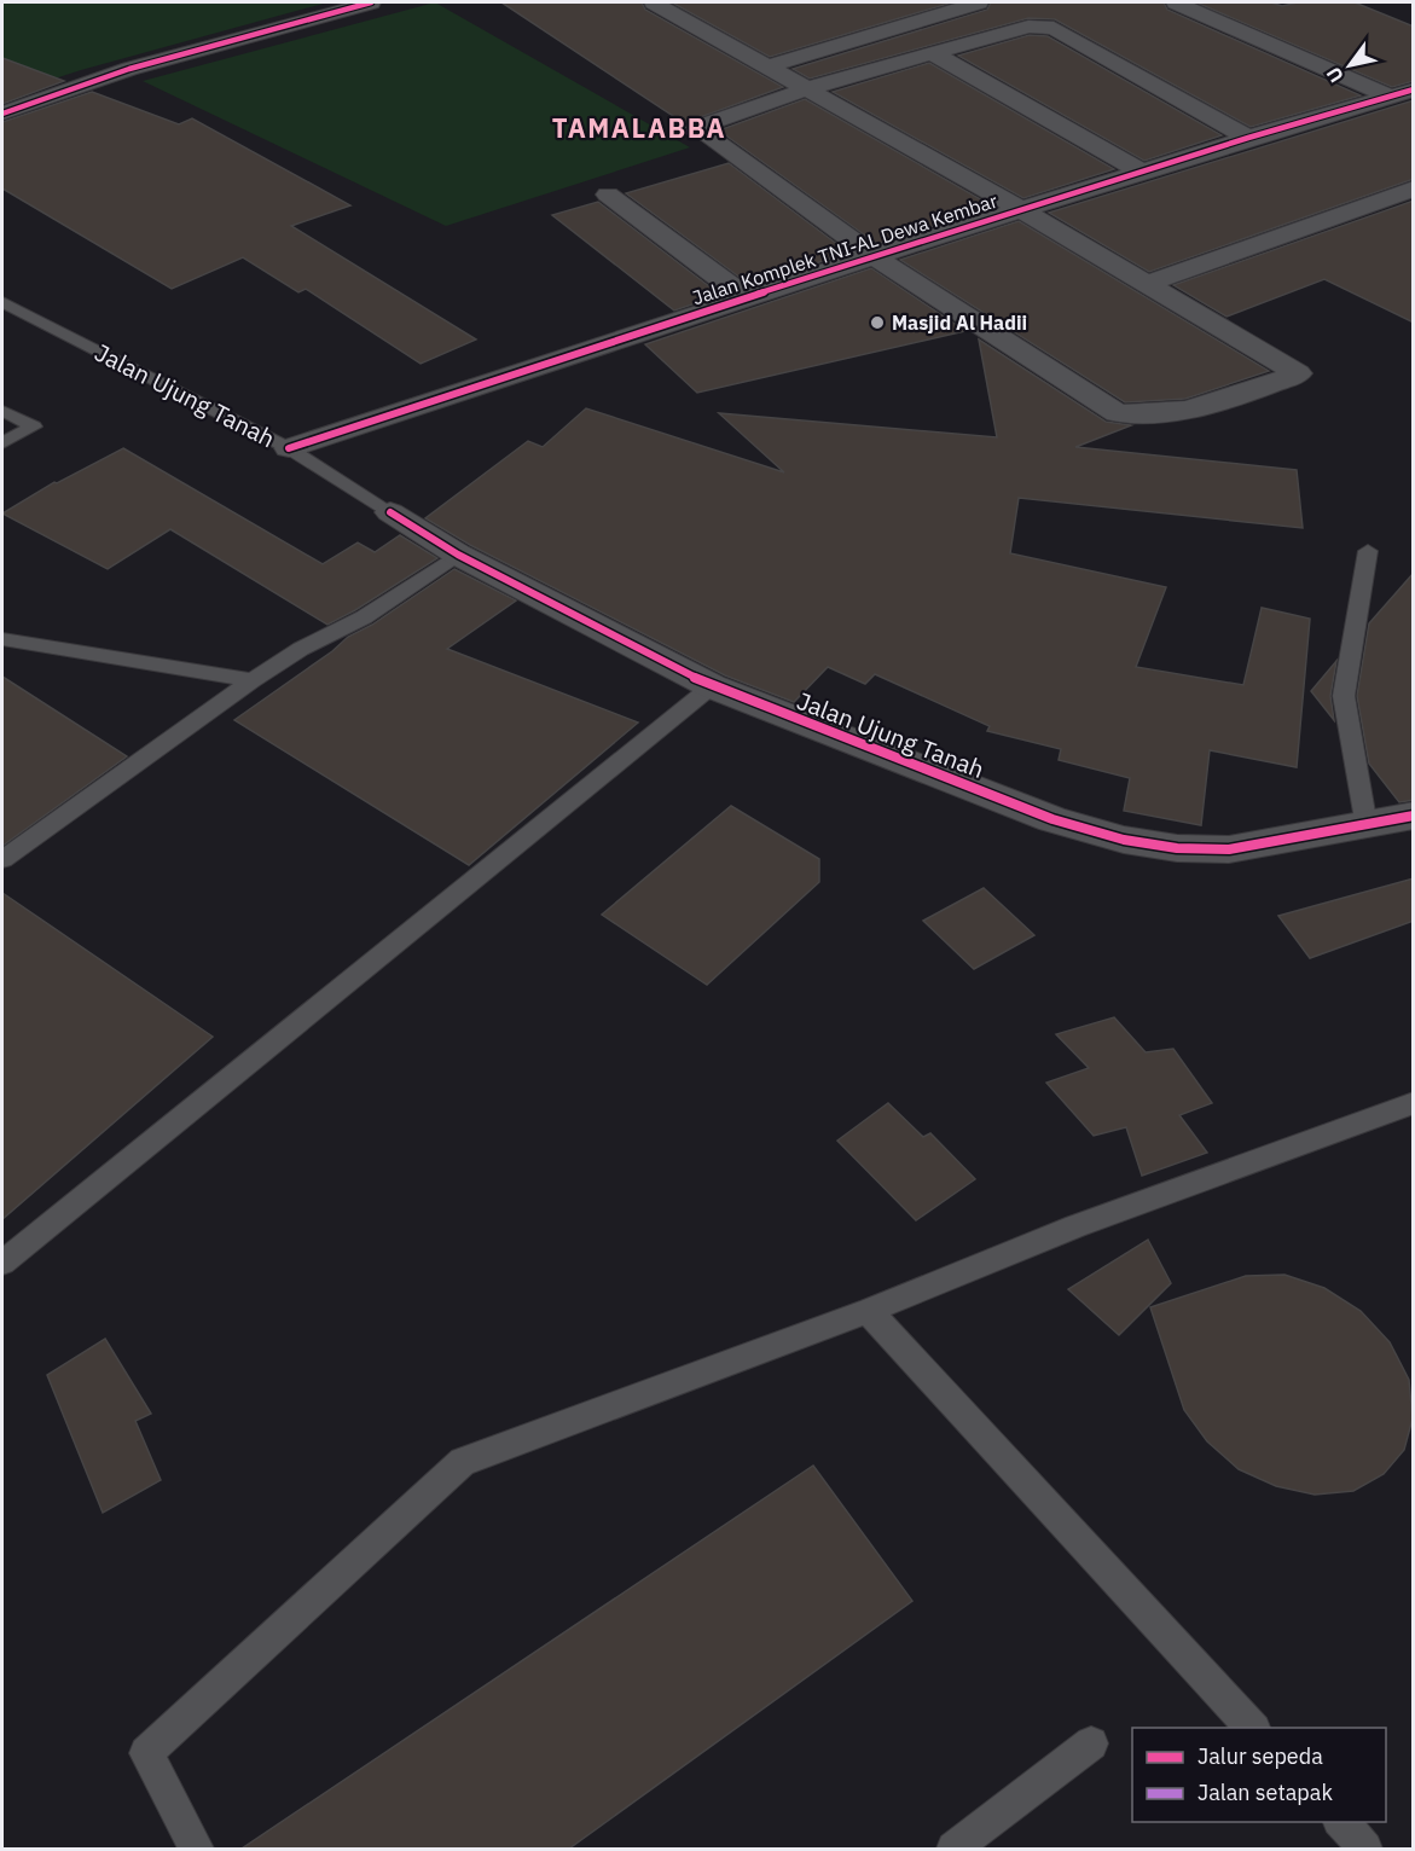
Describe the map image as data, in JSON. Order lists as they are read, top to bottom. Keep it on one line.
{"streets":{"street":["Jalan Komplek TNI-AL Dewa Kembar","Jalan Ujung Tanah"]},"crossings":[["Jalan Komplek TNI-AL Dewa Kembar","Jalan Ujung Tanah"]],"districts":["TAMALABBA"],"places":["Masjid Al Hadii"],"legend":["Jalur sepeda","Jalan setapak"],"north":"bottom left"}
